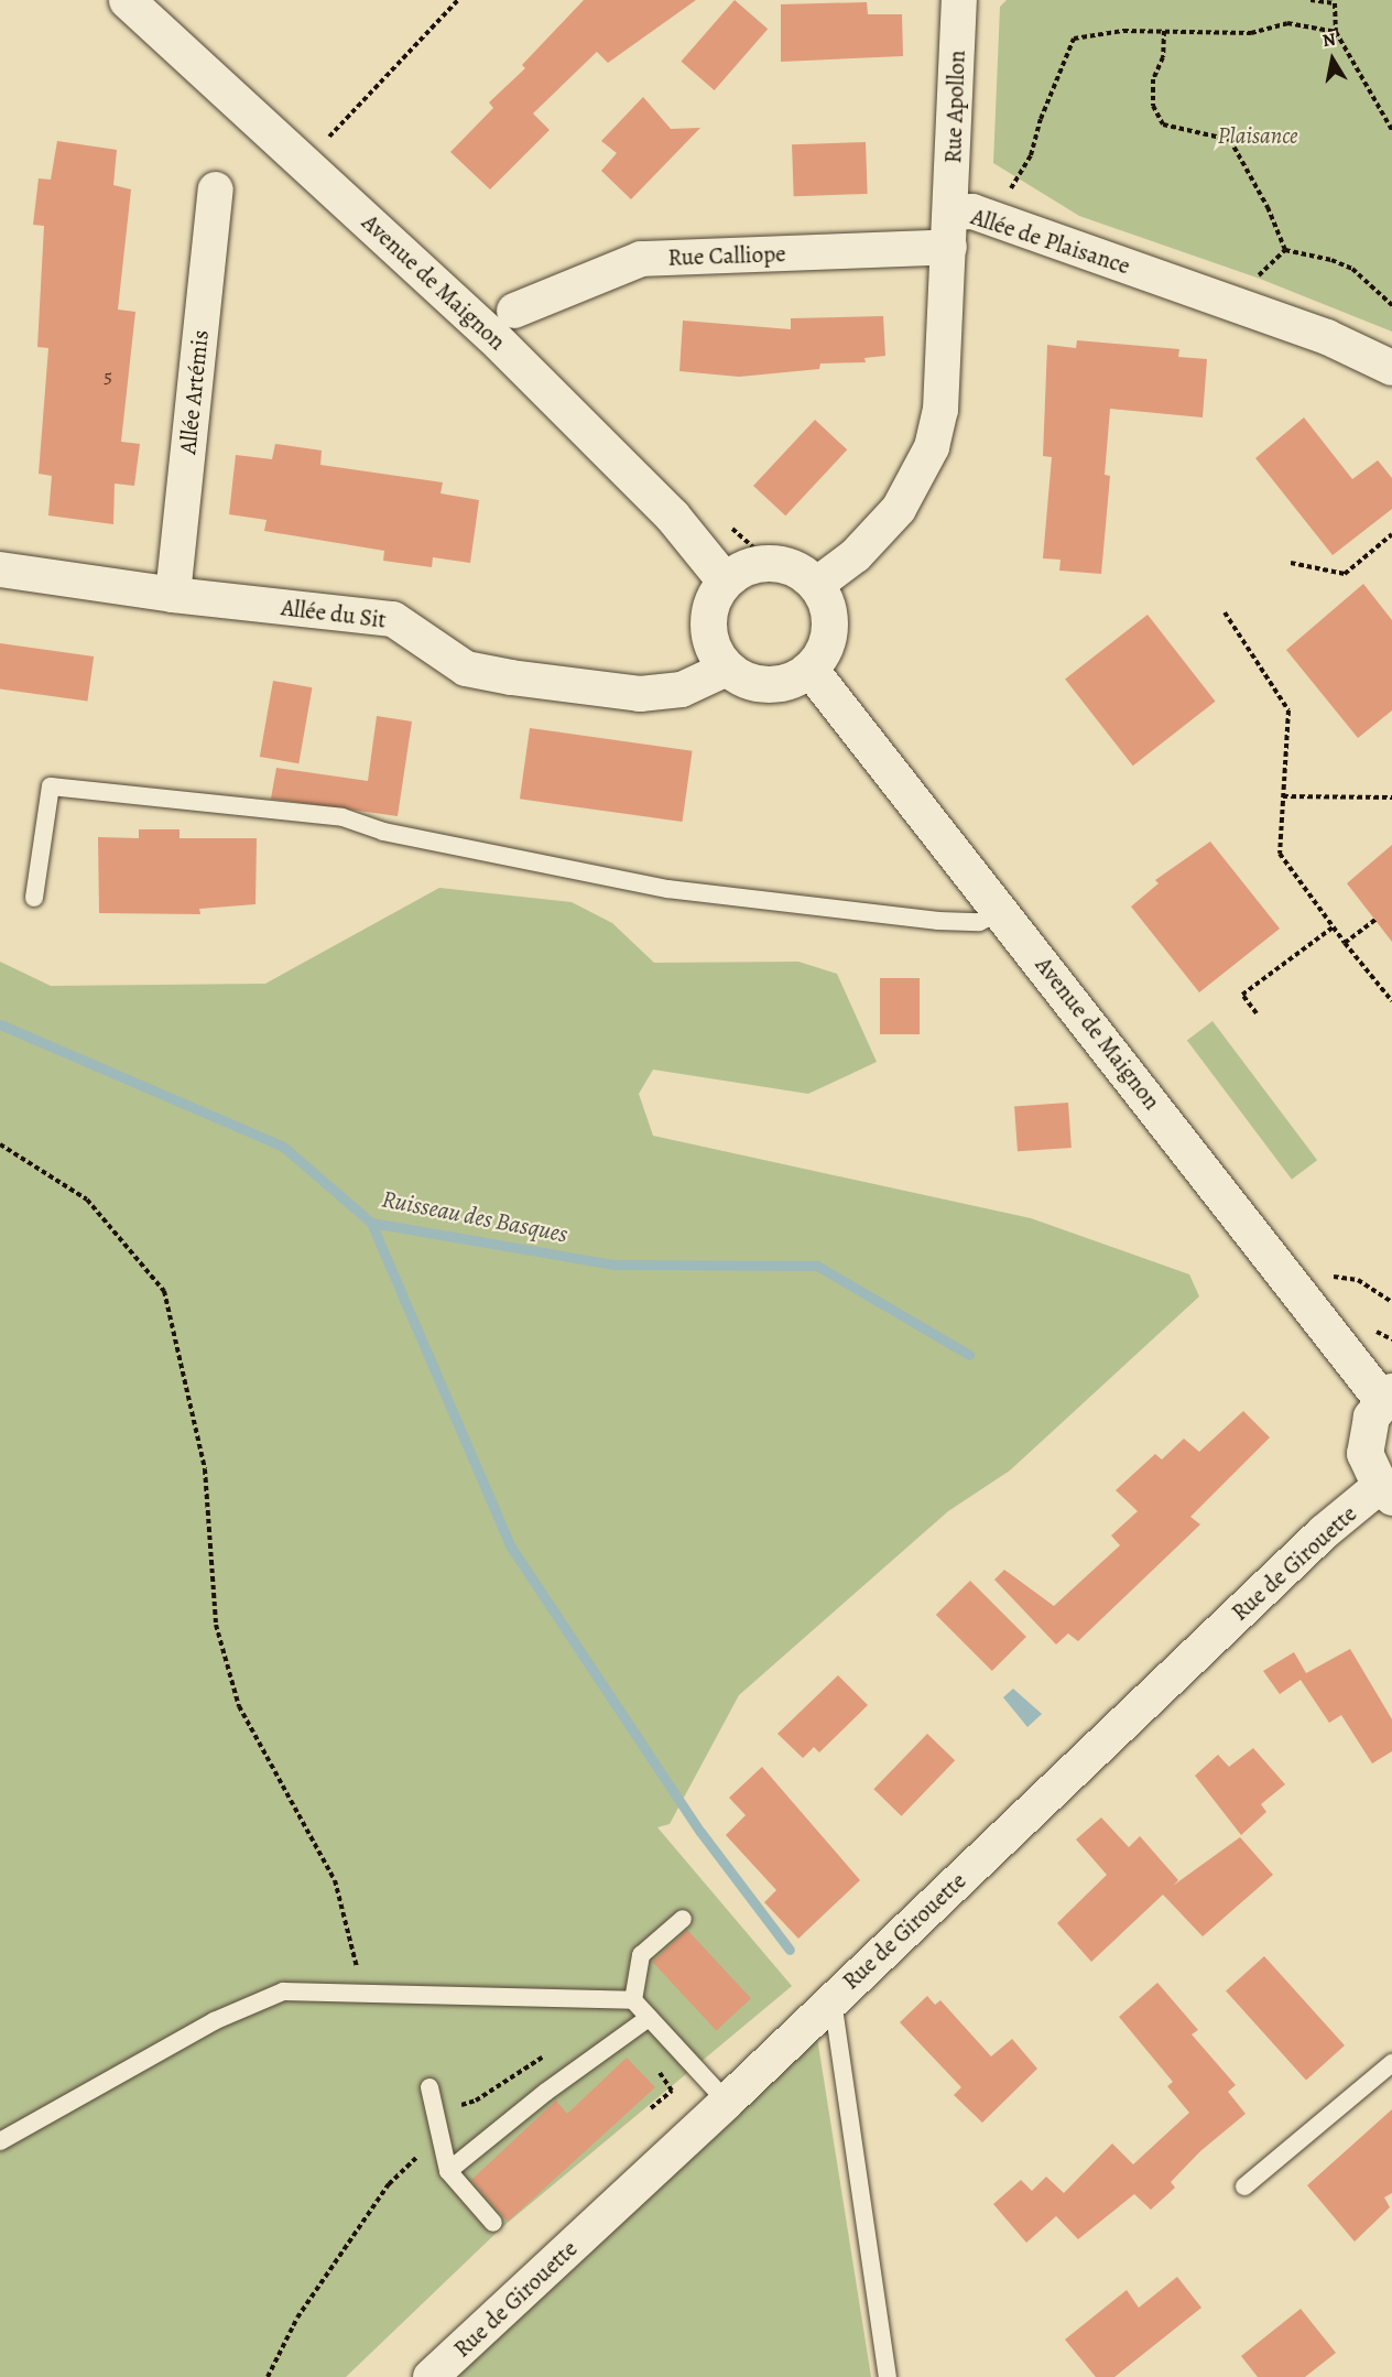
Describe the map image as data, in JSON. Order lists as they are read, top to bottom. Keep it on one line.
{"streets":{"street":["Rue Apollon","Allée de Plaisance","Rue Calliope","Avenue de Maignon","Allée Artémis","Allée du Sit","Rue de Girouette"]},"crossings":[["Rue Apollon","Allée de Plaisance"],["Rue Apollon","Rue Calliope"],["Allée de Plaisance","Rue Calliope"],["Allée de Plaisance","Avenue de Maignon"],["Allée de Plaisance","Allée du Sit"],["Avenue de Maignon","Allée du Sit"],["Allée Artémis","Allée du Sit"]],"water":["Ruisseau des Basques"],"parks":["Plaisance"],"house_numbers":["5"],"north":"top"}
